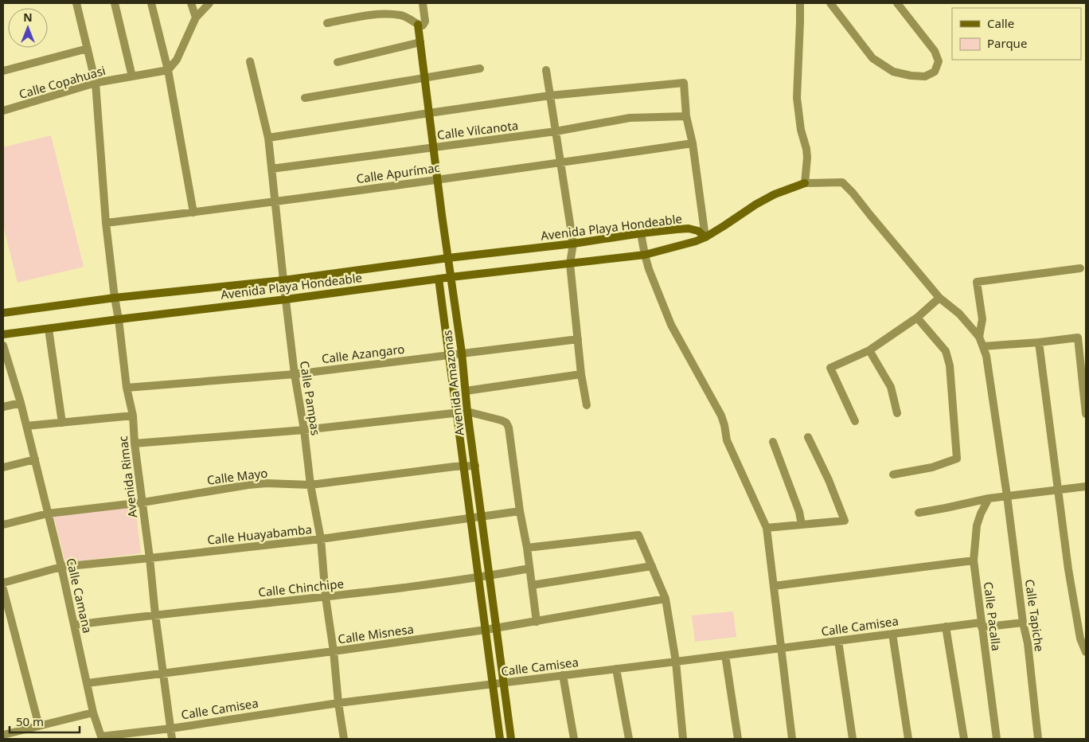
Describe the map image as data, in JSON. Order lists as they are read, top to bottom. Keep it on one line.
{"streets":{"street":["Calle Copahuasi","Calle Vilcanota","Calle Apurímac","Avenida Playa Hondeable","Calle Azangaro","Avenida Amazonas","Calle Pampas","Calle Mayo","Avenida Rimac","Calle Huayabamba","Calle Chinchipe","Calle Camana","Calle Tapiche","Calle Pacalla","Calle Camisea","Calle Misnesa"]},"crossings":[["Calle Copahuasi","Avenida Rimac"],["Calle Vilcanota","Avenida Amazonas"],["Calle Vilcanota","Calle Pampas"],["Calle Apurímac","Avenida Amazonas"],["Calle Apurímac","Calle Pampas"],["Calle Apurímac","Avenida Rimac"],["Avenida Playa Hondeable","Avenida Amazonas"],["Avenida Playa Hondeable","Calle Pampas"],["Avenida Playa Hondeable","Avenida Rimac"],["Calle Azangaro","Avenida Amazonas"],["Calle Azangaro","Calle Pampas"],["Calle Azangaro","Avenida Rimac"],["Avenida Amazonas","Calle Mayo"],["Avenida Amazonas","Calle Huayabamba"],["Avenida Amazonas","Calle Chinchipe"],["Avenida Amazonas","Calle Camisea"],["Avenida Amazonas","Calle Misnesa"],["Calle Pampas","Calle Mayo"],["Calle Pampas","Calle Huayabamba"],["Calle Pampas","Calle Chinchipe"],["Calle Pampas","Calle Camisea"],["Calle Pampas","Calle Misnesa"],["Calle Mayo","Avenida Rimac"],["Calle Mayo","Calle Camana"],["Avenida Rimac","Calle Huayabamba"],["Avenida Rimac","Calle Chinchipe"],["Avenida Rimac","Calle Camisea"],["Avenida Rimac","Calle Misnesa"],["Calle Huayabamba","Calle Camana"],["Calle Chinchipe","Calle Camana"],["Calle Camana","Calle Camisea"],["Calle Camana","Calle Misnesa"],["Calle Tapiche","Calle Camisea"],["Calle Pacalla","Calle Camisea"]],"legend":["Calle","Parque"],"scale_bar":"50 m","north":"top"}
